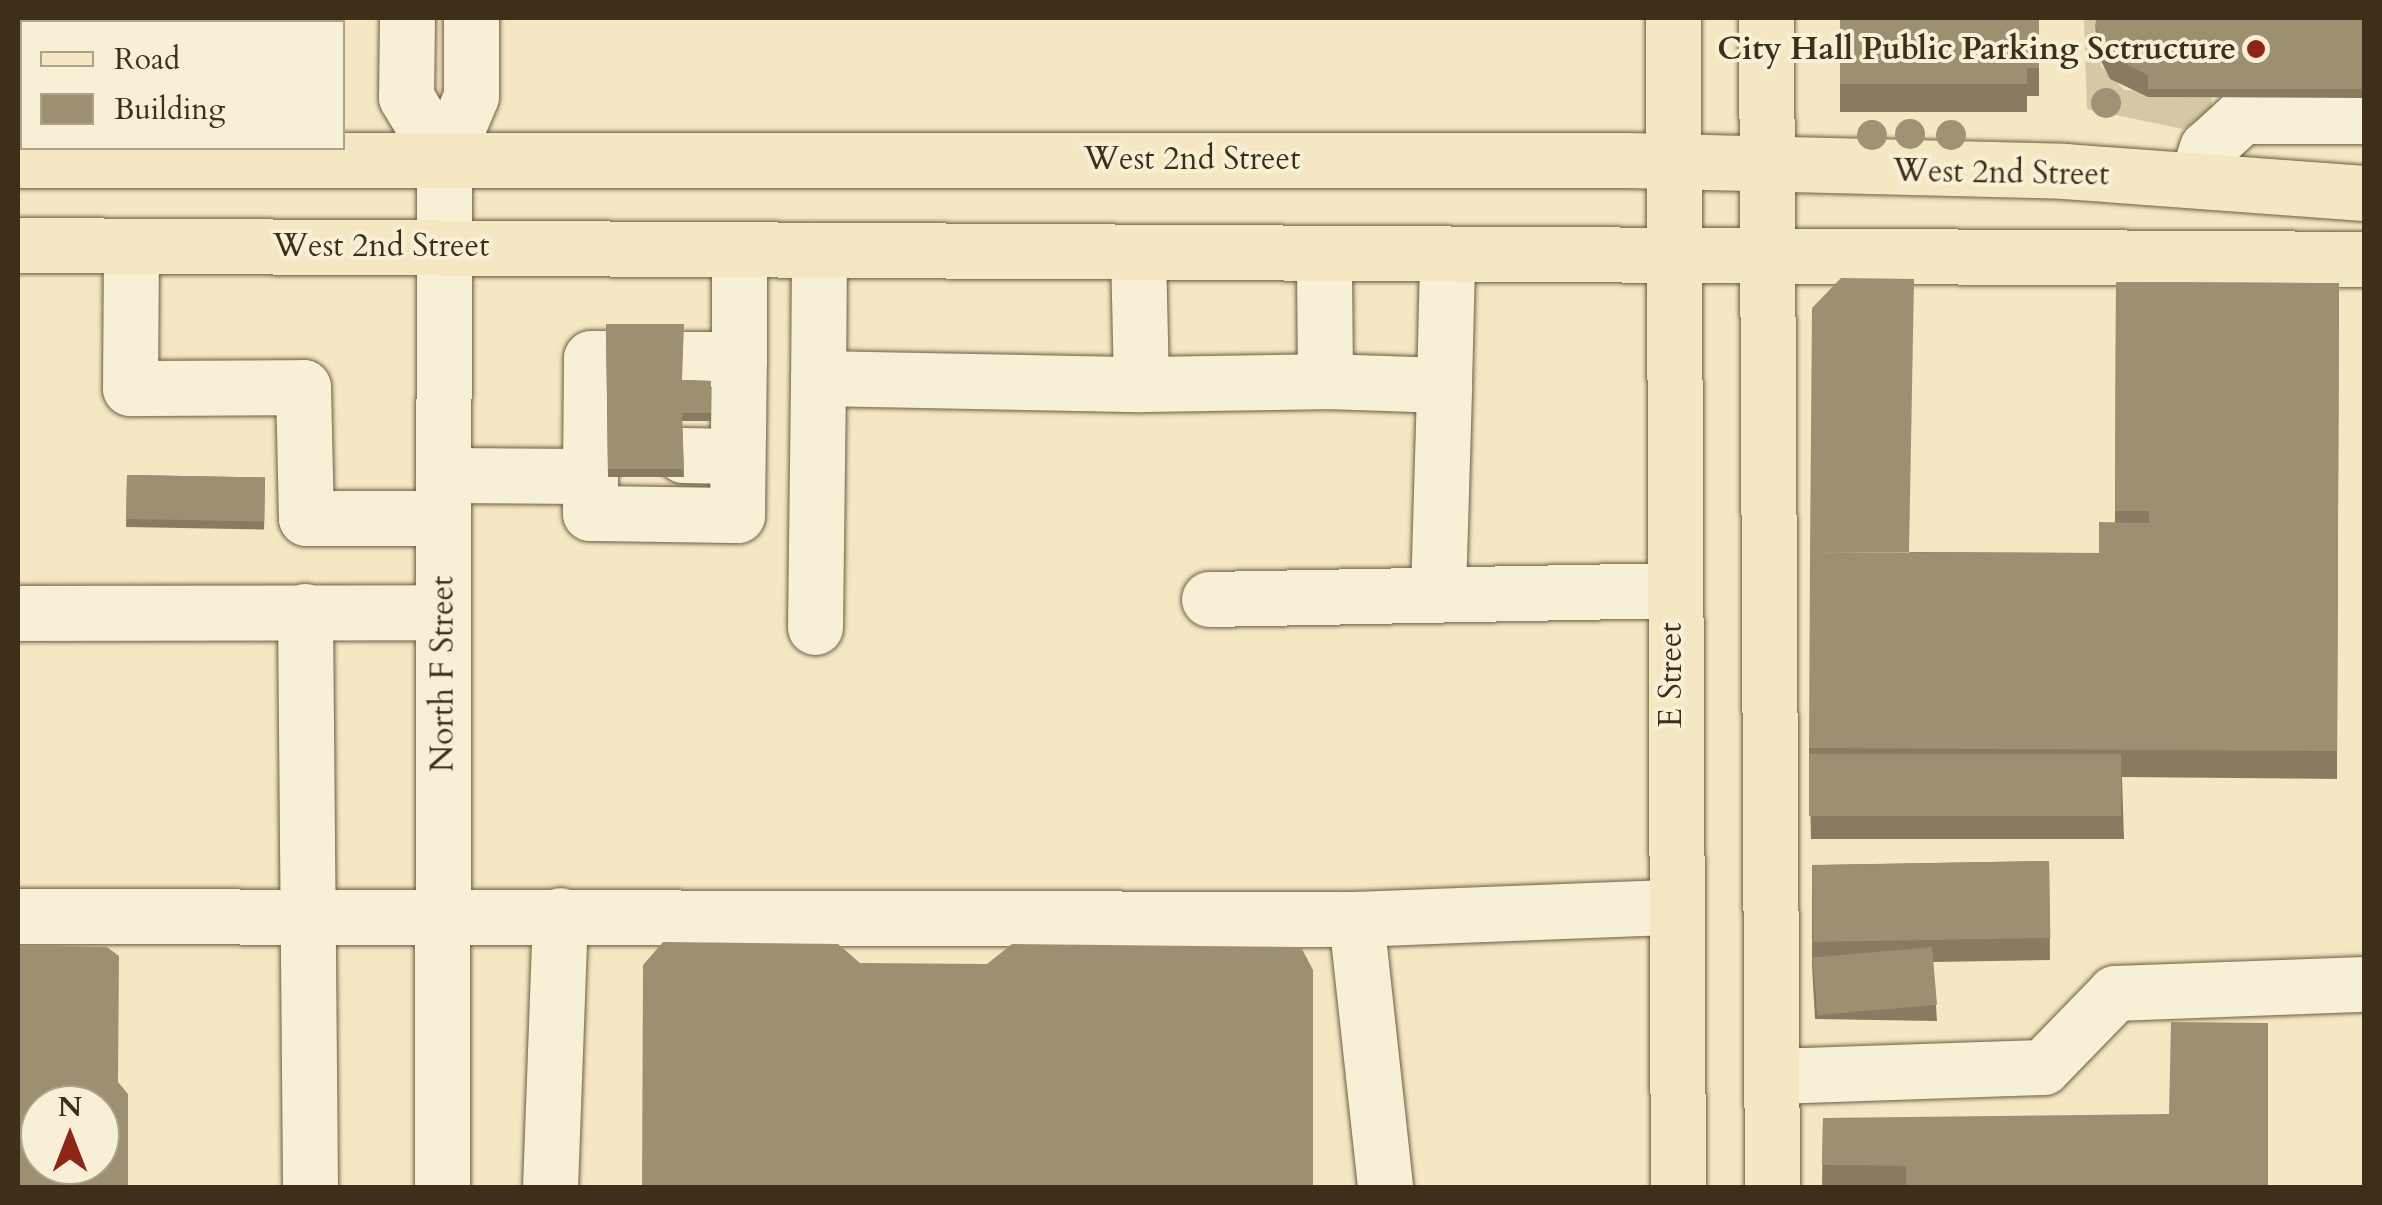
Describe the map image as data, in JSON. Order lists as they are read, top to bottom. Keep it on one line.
{"streets":{"main road":["West 2nd Street","E Street"],"street":["North F Street"]},"crossings":[["West 2nd Street","North F Street"],["West 2nd Street","E Street"]],"places":["City Hall Public Parking Sctructure"],"legend":["Road","Building"],"north":"top"}
